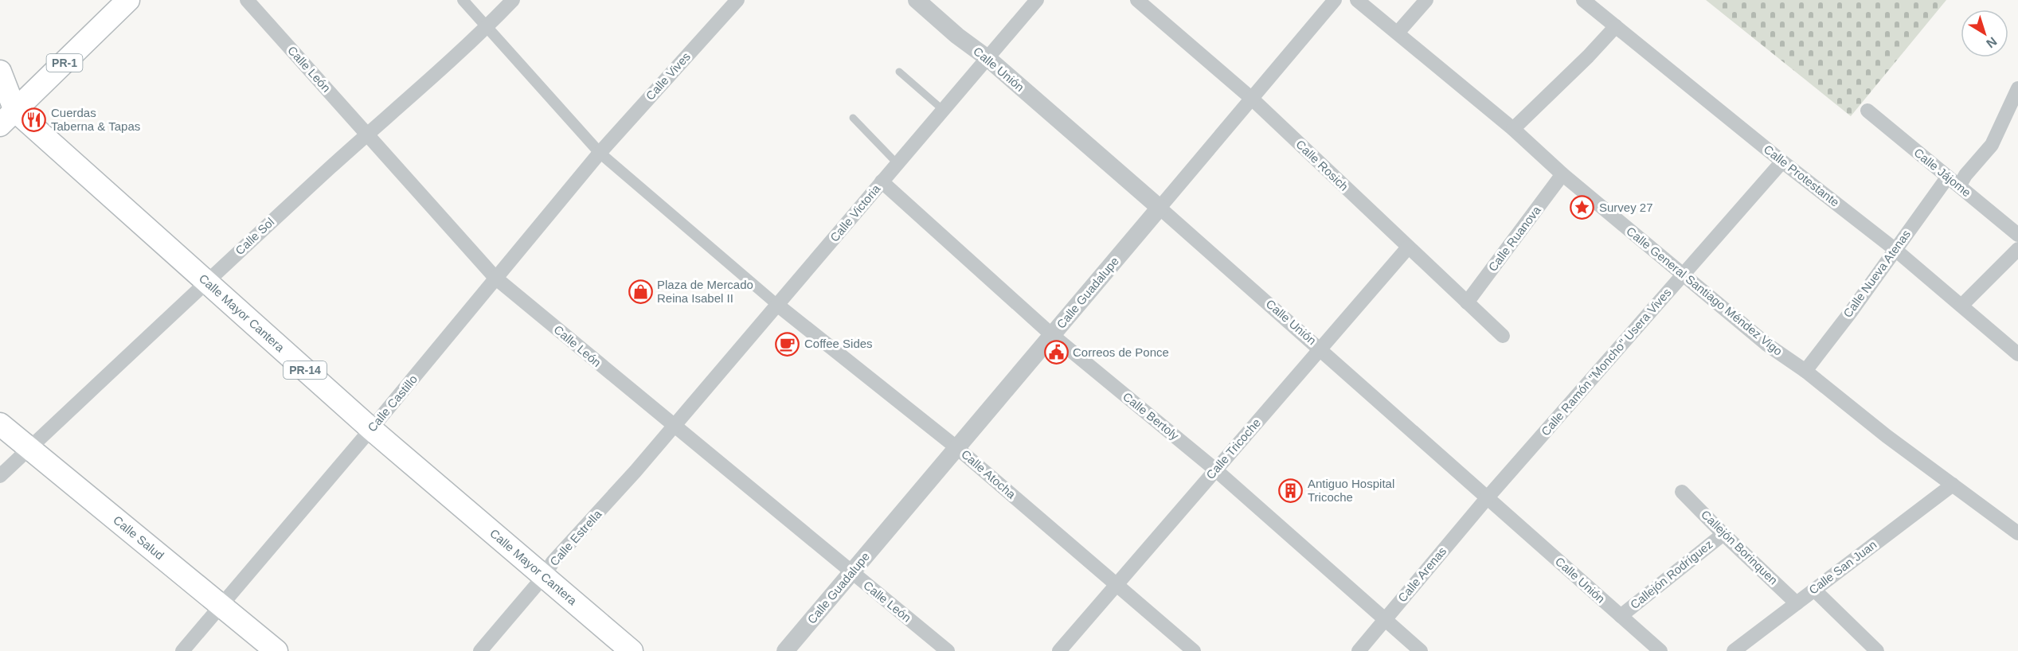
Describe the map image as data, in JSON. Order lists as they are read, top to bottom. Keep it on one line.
{"streets":{"main road":["PR-1","Calle Mayor Cantera","PR-14","Calle Salud"],"street":["Calle León","Calle Unión","Calle Vives","Calle Rosich","Calle Jájome","Calle Protestante","Calle Victoria","Calle Sol","Calle Ruanova","Calle Nueva Atenas","Calle General Santiago Méndez Vigo","Calle Guadalupe","Calle Ramón \"Moncho\" Usera Vives","Calle Castillo","Calle Bertoly","Calle Tricoche","Calle Atocha","Calle Estrella","Callejón Borinquen","Calle San Juan","Calle Arenas","Callejón Rodríguez"]},"crossings":[["PR-1","Calle Mayor Cantera"],["Calle León","Calle Victoria"],["Calle León","Calle Sol"],["Calle León","Calle Guadalupe"],["Calle León","Calle Castillo"],["Calle León","Calle Estrella"],["Calle Unión","Calle Victoria"],["Calle Unión","Calle Guadalupe"],["Calle Unión","Calle Ramón \"Moncho\" Usera Vives"],["Calle Unión","Calle Tricoche"],["Calle Unión","Calle Arenas"],["Calle Unión","Callejón Rodríguez"],["Calle Vives","Calle Castillo"],["Calle Rosich","Calle Ruanova"],["Calle Rosich","Calle Guadalupe"],["Calle Rosich","Calle Tricoche"],["Calle Jájome","Calle Nueva Atenas"],["Calle Protestante","Calle Nueva Atenas"],["Calle Protestante","Calle Ramón \"Moncho\" Usera Vives"],["Calle Victoria","Calle Bertoly"],["Calle Victoria","Calle Atocha"],["Calle Victoria","Calle Estrella"],["Calle Sol","Calle Mayor Cantera"],["Calle Sol","Calle Salud"],["Calle Ruanova","Calle General Santiago Méndez Vigo"],["Calle Nueva Atenas","Calle General Santiago Méndez Vigo"],["Calle General Santiago Méndez Vigo","Calle Ramón \"Moncho\" Usera Vives"],["Calle General Santiago Méndez Vigo","Calle San Juan"],["Calle Guadalupe","Calle Bertoly"],["Calle Guadalupe","Calle Atocha"],["Calle Mayor Cantera","Calle Castillo"],["Calle Mayor Cantera","Calle Estrella"],["Calle Ramón \"Moncho\" Usera Vives","Calle Arenas"],["Calle Castillo","Calle Salud"],["Calle Bertoly","Calle Tricoche"],["Calle Bertoly","Calle Arenas"],["Calle Tricoche","Calle Atocha"],["Callejón Borinquen","Calle San Juan"],["Callejón Borinquen","Callejón Rodríguez"]],"places":{"restaurant":["Cuerdas Taberna & Tapas"],"place":["Survey 27"],"shop":["Plaza de Mercado Reina Isabel II"],"cafe":["Coffee Sides"],"public building":["Correos de Ponce"],"building":["Antiguo Hospital Tricoche"]},"north":"bottom right"}
